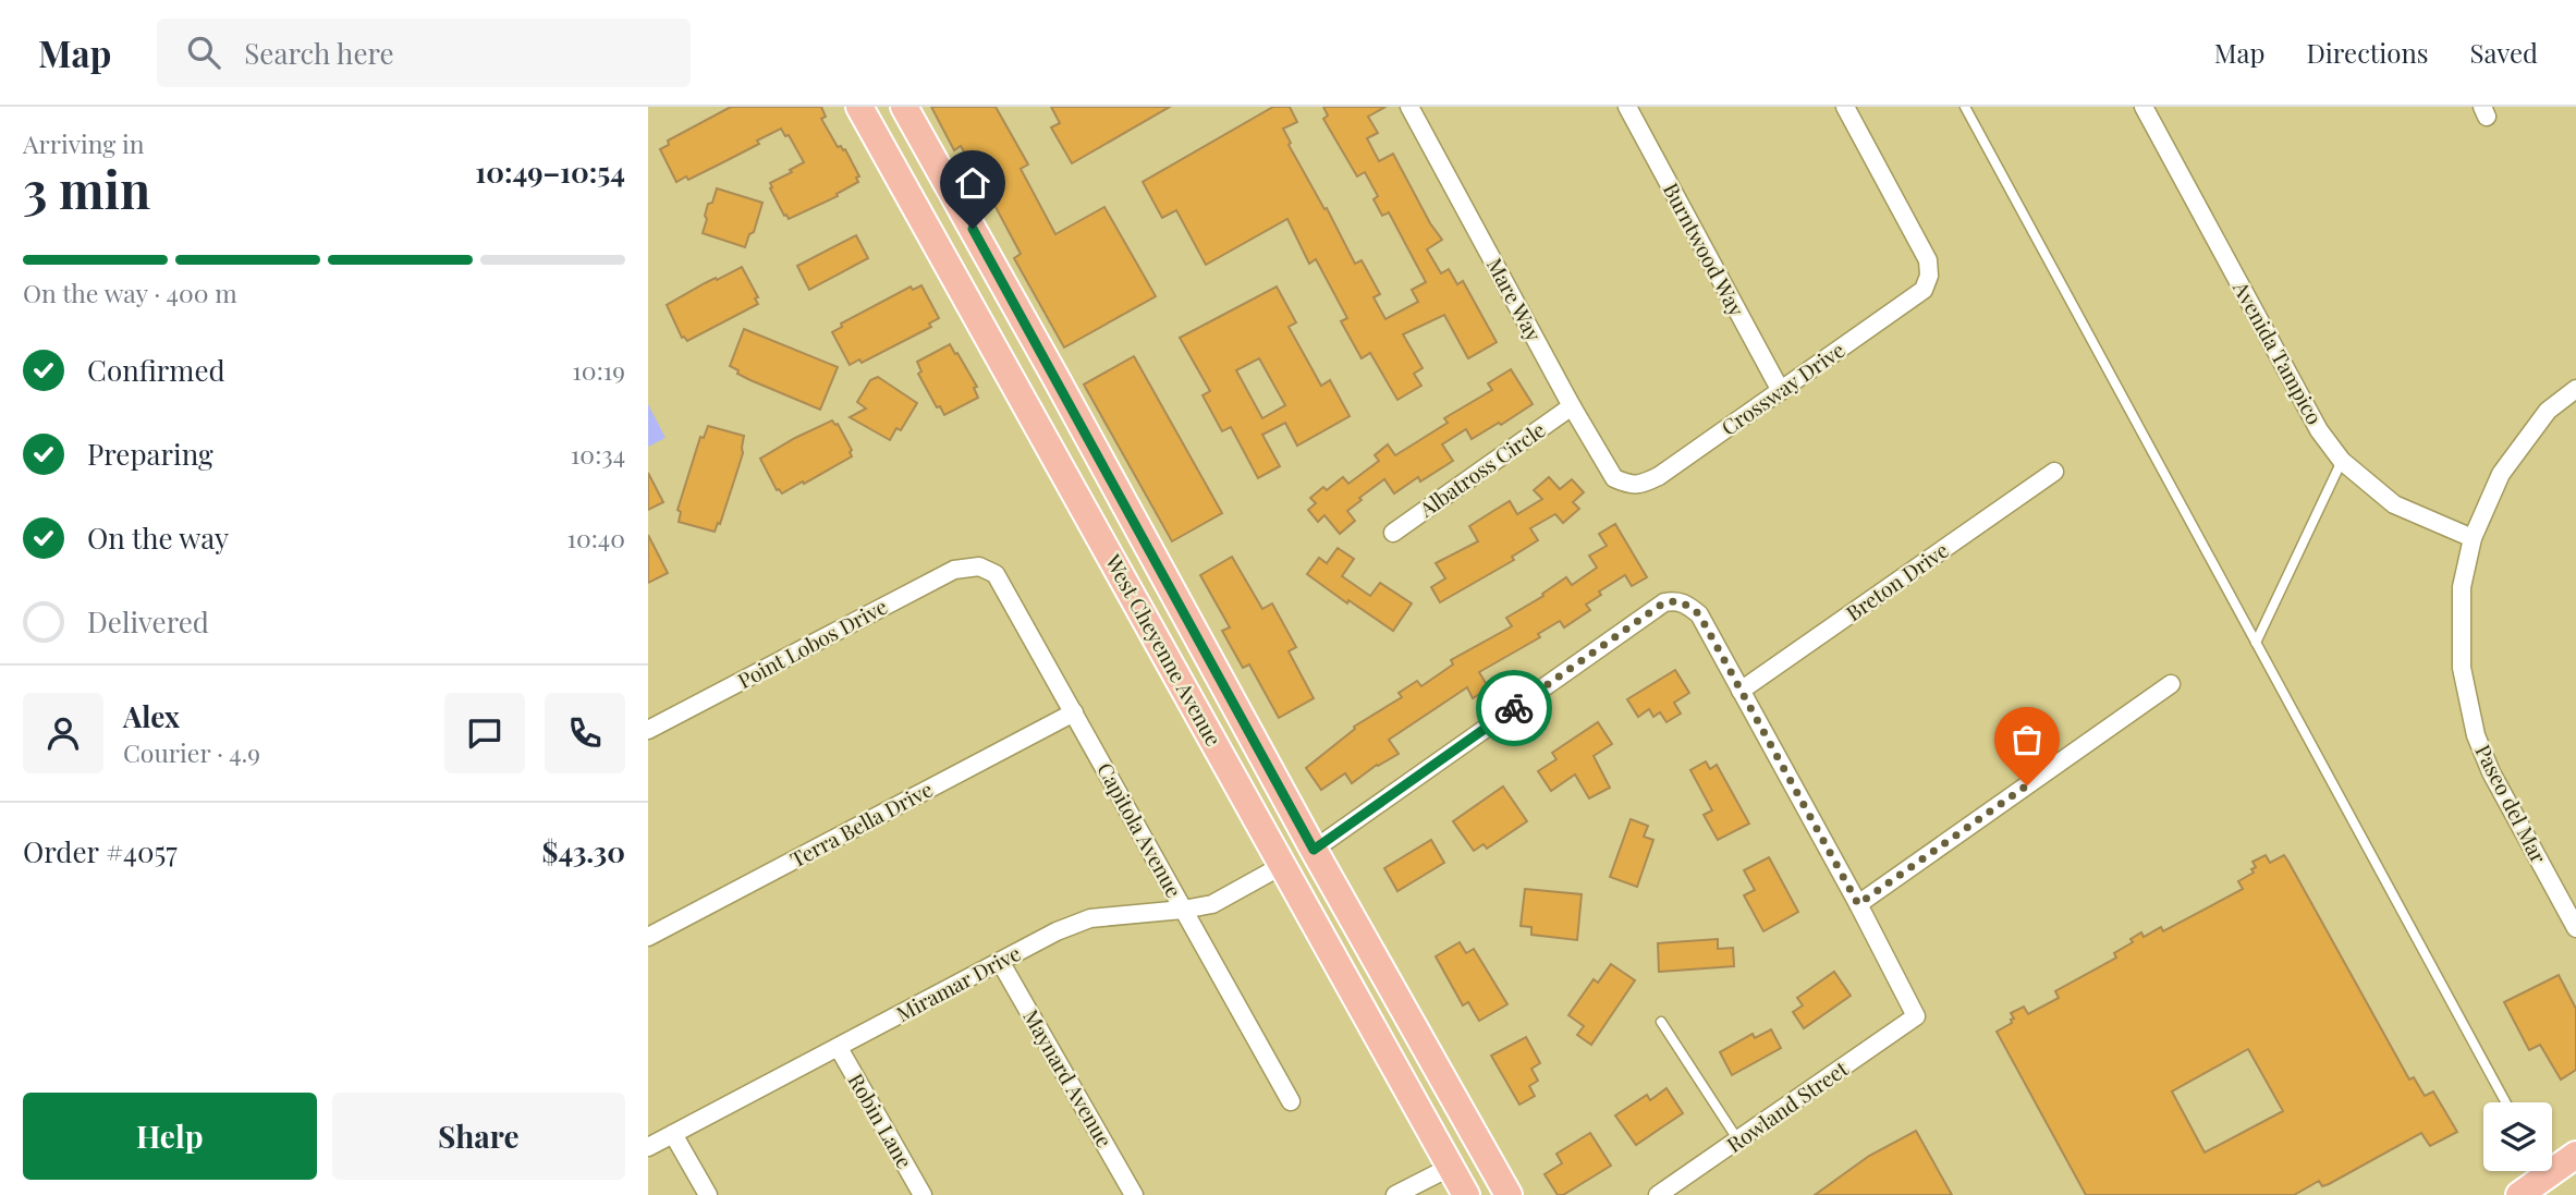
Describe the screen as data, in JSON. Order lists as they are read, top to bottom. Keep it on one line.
{"streets":{"main road":["West Cheyenne Avenue"],"street":["Burntwood Way","Mare Way","Avenida Tampico","Crossway Drive","Albatross Circle","Breton Drive","Point Lobos Drive","Paseo del Mar","Terra Bella Drive","Capitola Avenue","Miramar Drive","Maynard Avenue","Rowland Street","Robin Lane"]},"crossings":[["Burntwood Way","Crossway Drive"],["Mare Way","Crossway Drive"],["Mare Way","Albatross Circle"],["Avenida Tampico","Paseo del Mar"],["Point Lobos Drive","Capitola Avenue"],["West Cheyenne Avenue","Miramar Drive"],["Terra Bella Drive","Capitola Avenue"],["Capitola Avenue","Miramar Drive"],["Miramar Drive","Maynard Avenue"],["Miramar Drive","Robin Lane"]],"page":{"header":"Map","search":"Search here","nav":["Map","Directions","Saved"],"heading":["3 min","Arriving in","10:49–10:54"],"panel":["Alex","Courier · 4.9","Order #4057","$43.30"],"bar":"On the way · 400 m","list":[["Confirmed","10:19"],["Preparing","10:34"],["On the way","10:40"],"Delivered"],"buttons":["Help","Share"]}}
